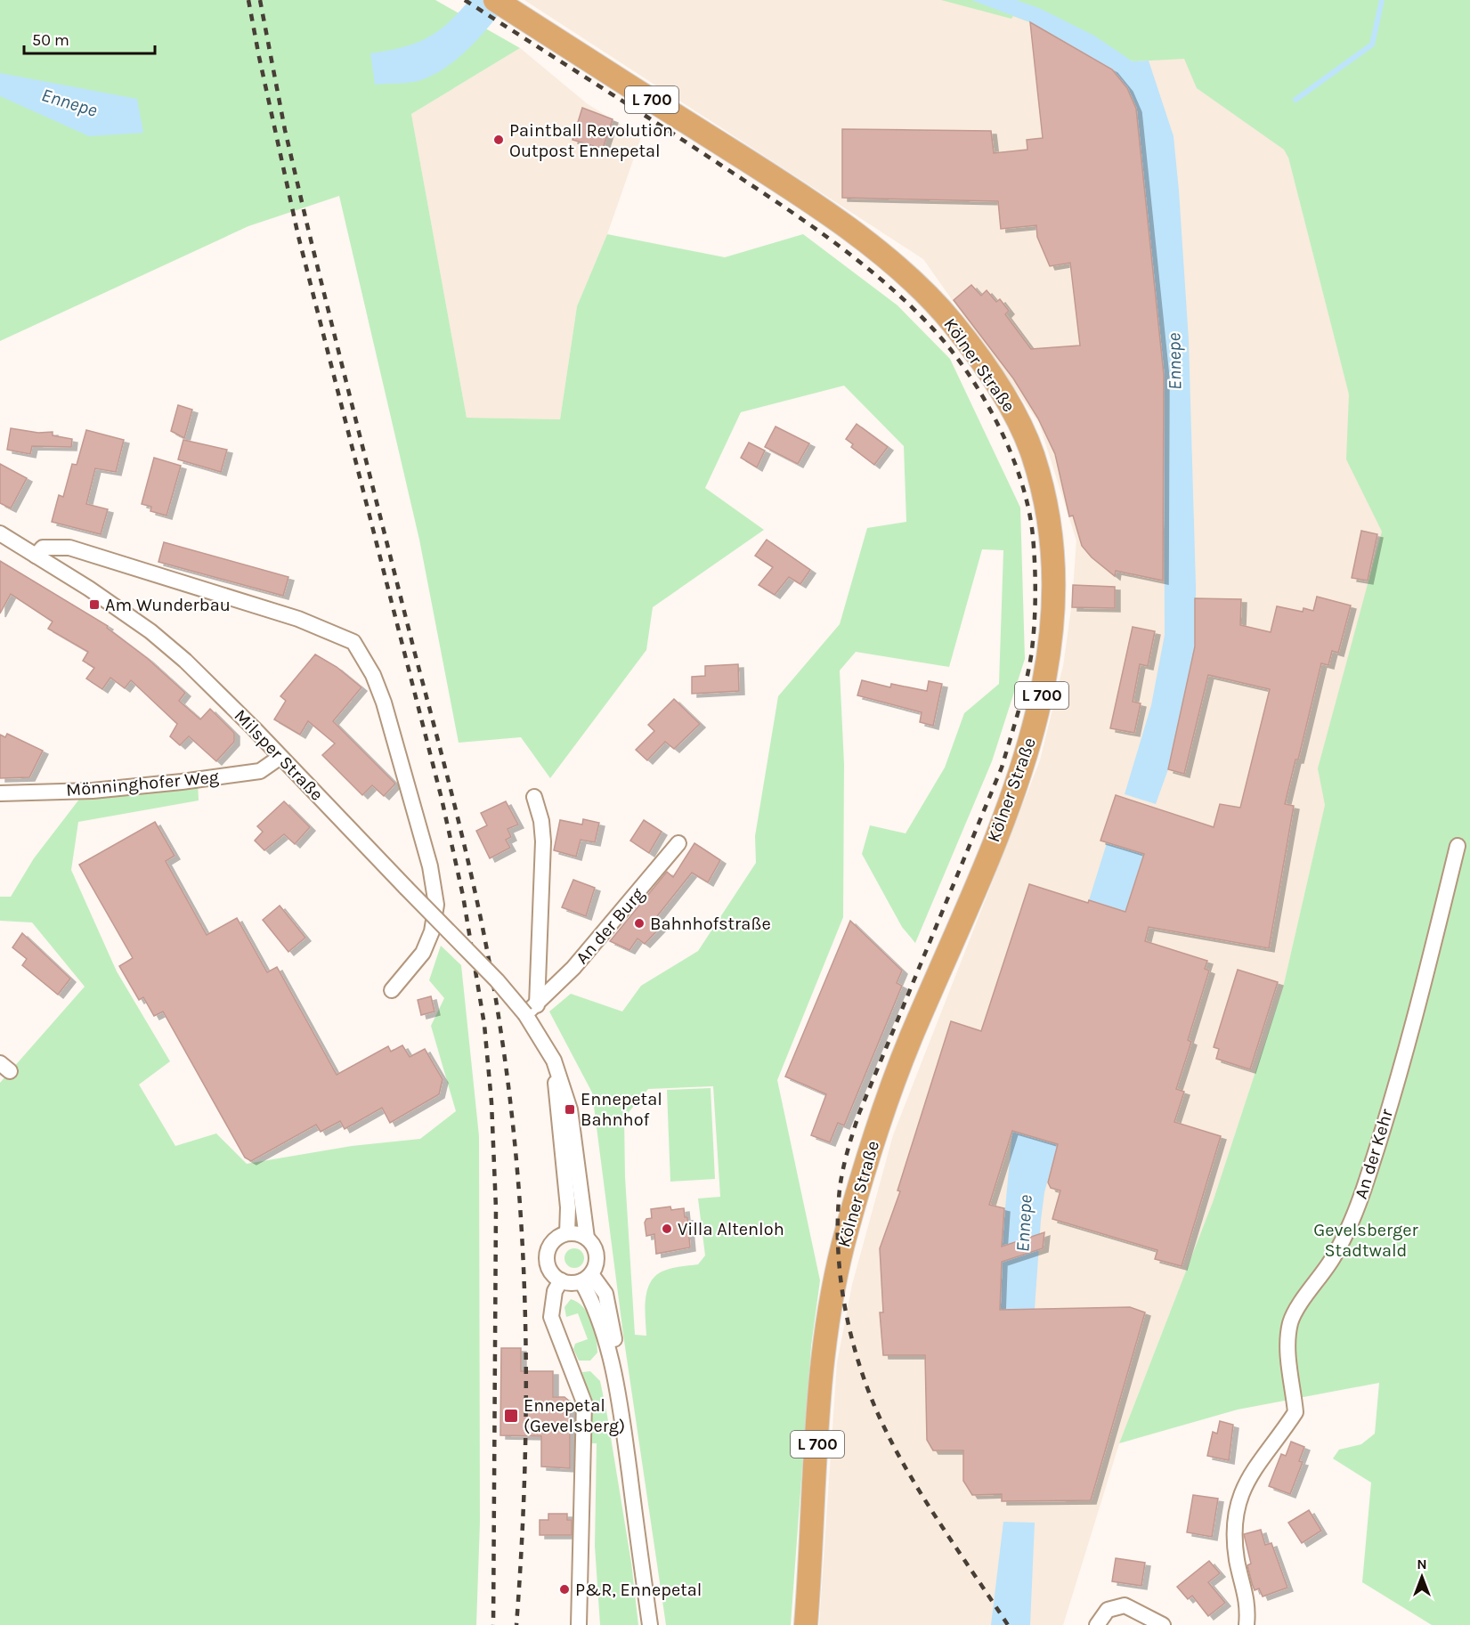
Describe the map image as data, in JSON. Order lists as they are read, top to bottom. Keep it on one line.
{"streets":{"main road":["L 700","Kölner Straße"],"street":["Milsper Straße","Mönninghofer Weg","An der Burg","An der Kehr"]},"crossings":[["Milsper Straße","Mönninghofer Weg"],["Milsper Straße","An der Burg"]],"water":["Ennepe"],"parks":["Gevelsberger Stadtwald"],"places":{"other":["Paintball Revolution Outpost Ennepetal","Bahnhofstraße","Villa Altenloh","P&R, Ennepetal"],"transit":["Am Wunderbau","Ennepetal Bahnhof","Ennepetal (Gevelsberg)"]},"scale_bar":"50 m","north":"top"}
